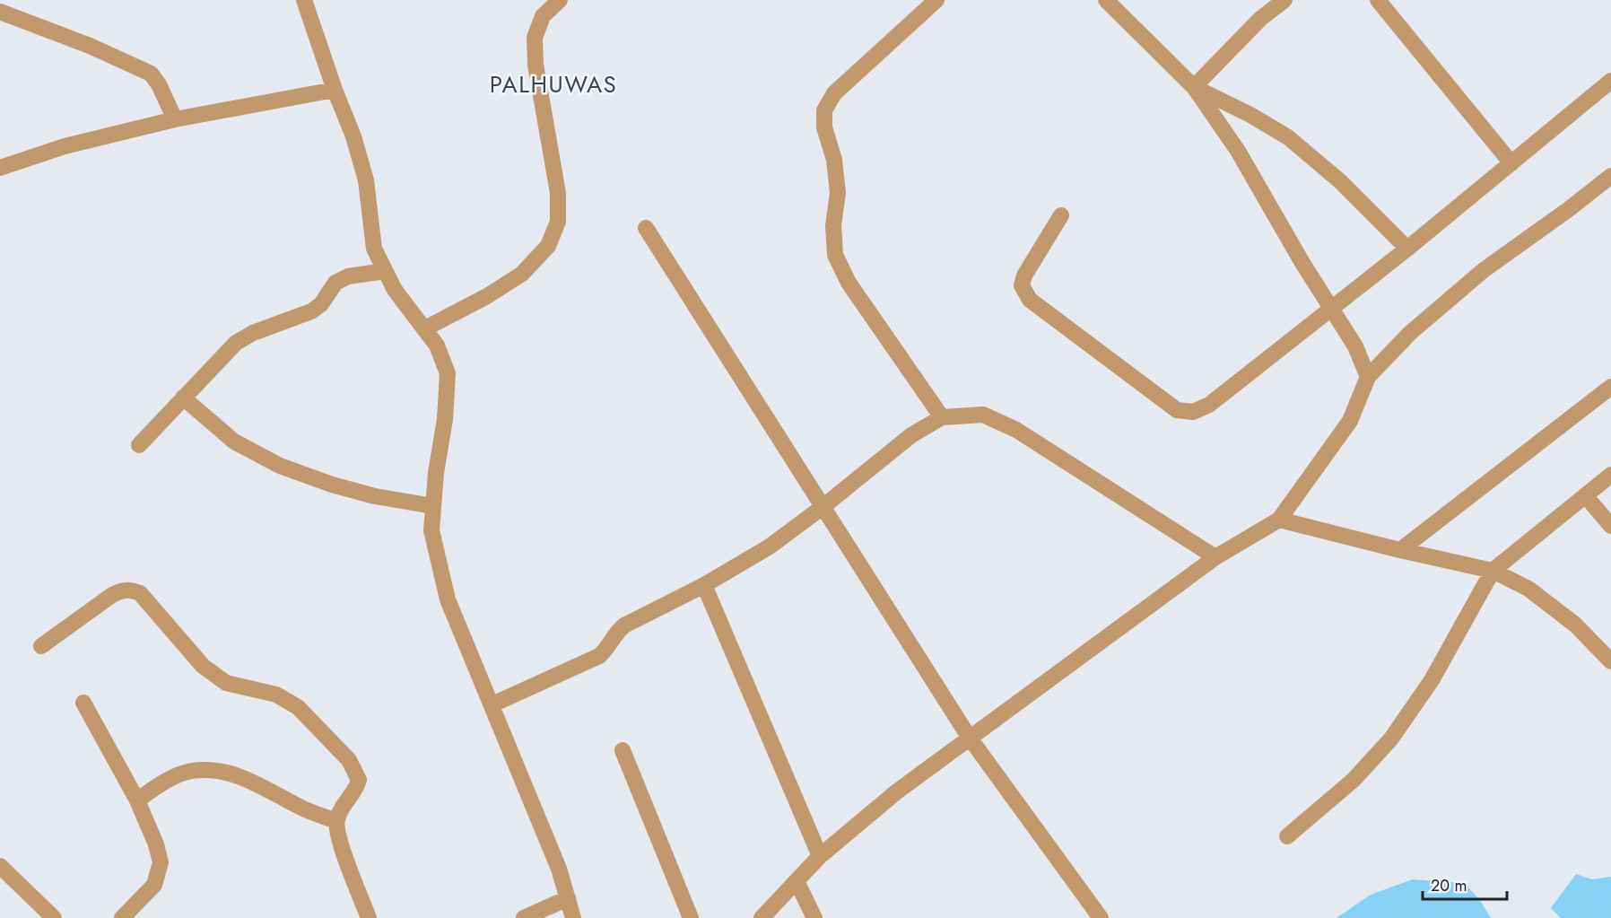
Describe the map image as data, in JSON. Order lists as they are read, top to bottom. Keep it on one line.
{"districts":["PALHUWAS"],"scale_bar":"20 m"}
